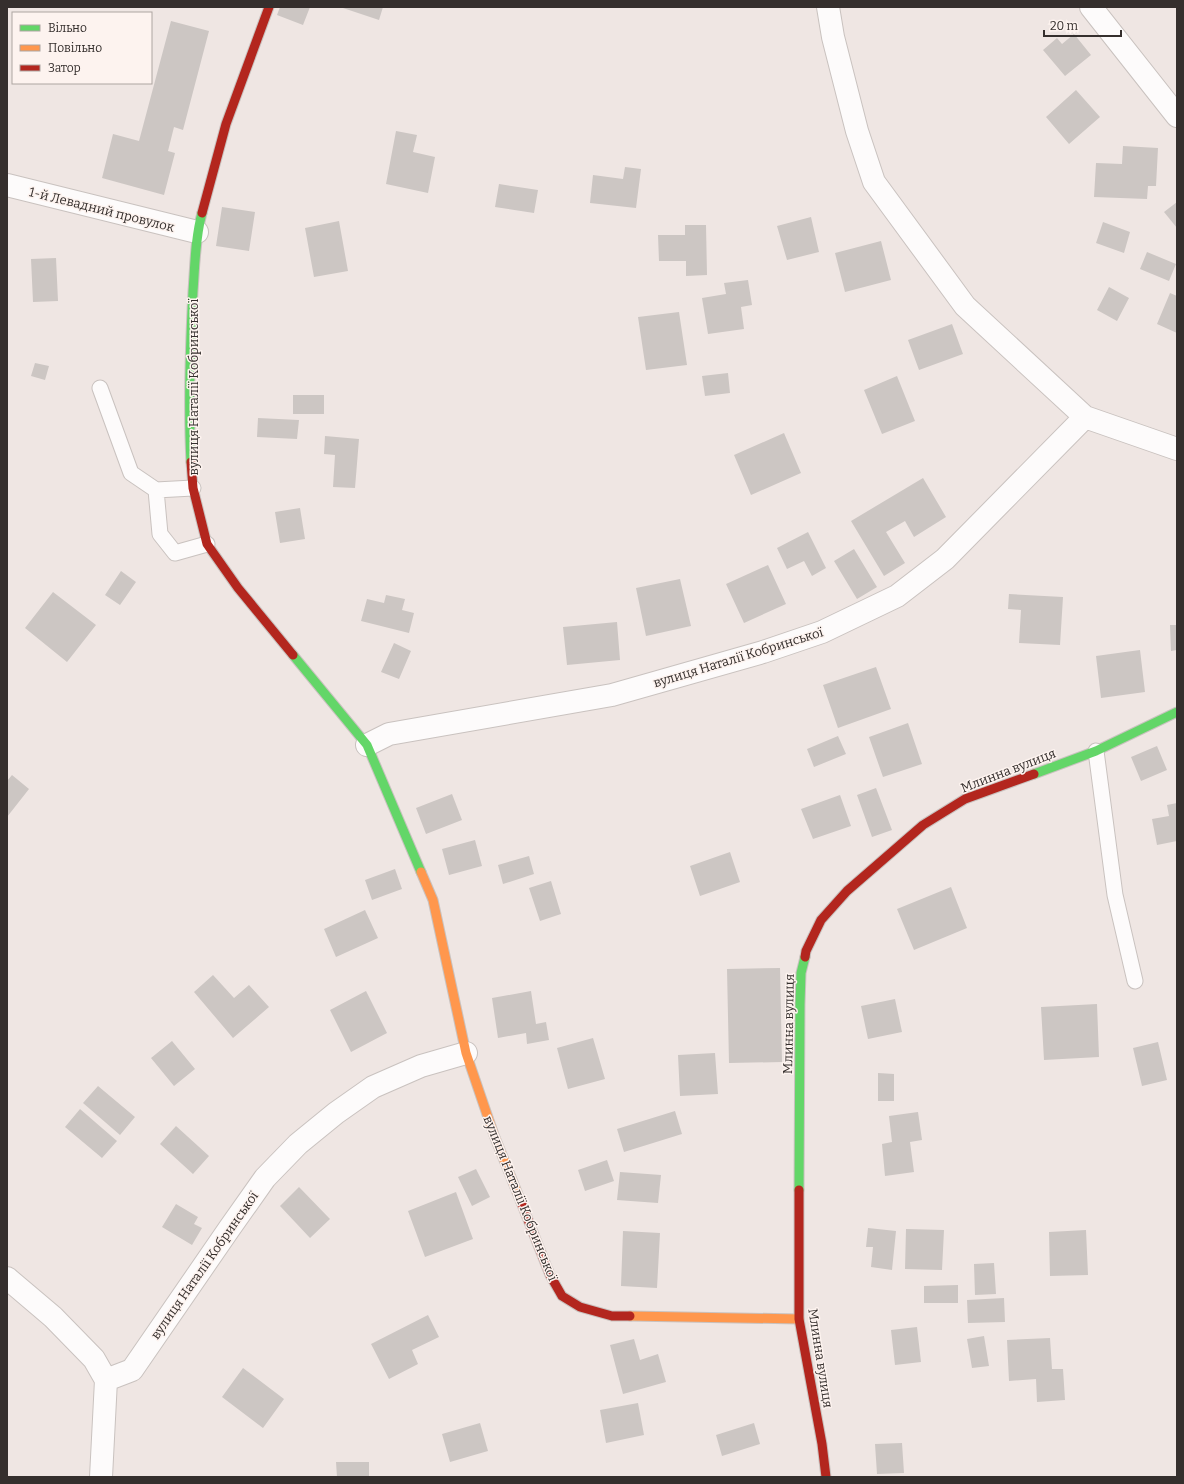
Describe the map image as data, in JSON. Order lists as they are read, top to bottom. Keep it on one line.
{"streets":{"street":["1-й Левадний провулок","вулиця Наталії Кобринської","Млинна вулиця"]},"crossings":[["1-й Левадний провулок","вулиця Наталії Кобринської"],["вулиця Наталії Кобринської","Млинна вулиця"]],"legend":["Вільно","Повільно","Затор"],"scale_bar":"20 m"}
